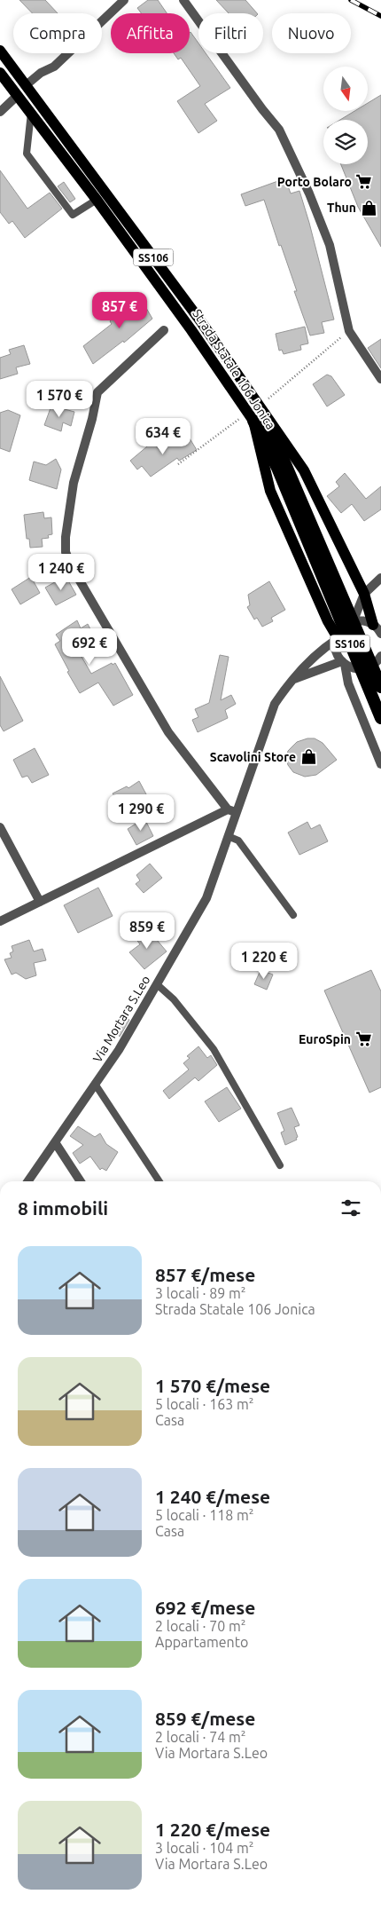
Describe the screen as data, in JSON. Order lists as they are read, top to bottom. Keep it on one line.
{"streets":{"highway":["SS106","Strada Statale 106 Jonica"],"street":["Via Mortara S.Leo"]},"places":{"supermarket":["Porto Bolaro","EuroSpin"],"shop":["Thun","Scavolini Store"]},"north":"bottom","page":{"chip":["Compra","Affitta","Filtri","Nuovo"],"price":["857 €","1 570 €","634 €","1 240 €","692 €","1 290 €","859 €","1 220 €"],"heading":"8 immobili","list":[{"name":"857 €/mese","note":"3 locali · 89 m² · Strada Statale 106 Jonica"},{"name":"1 570 €/mese","note":"5 locali · 163 m² · Casa"},{"name":"1 240 €/mese","note":"5 locali · 118 m² · Casa"},{"name":"692 €/mese","note":"2 locali · 70 m² · Appartamento"},{"name":"859 €/mese","note":"2 locali · 74 m² · Via Mortara S.Leo"},{"name":"1 220 €/mese","note":"3 locali · 104 m² · Via Mortara S.Leo"}]}}
